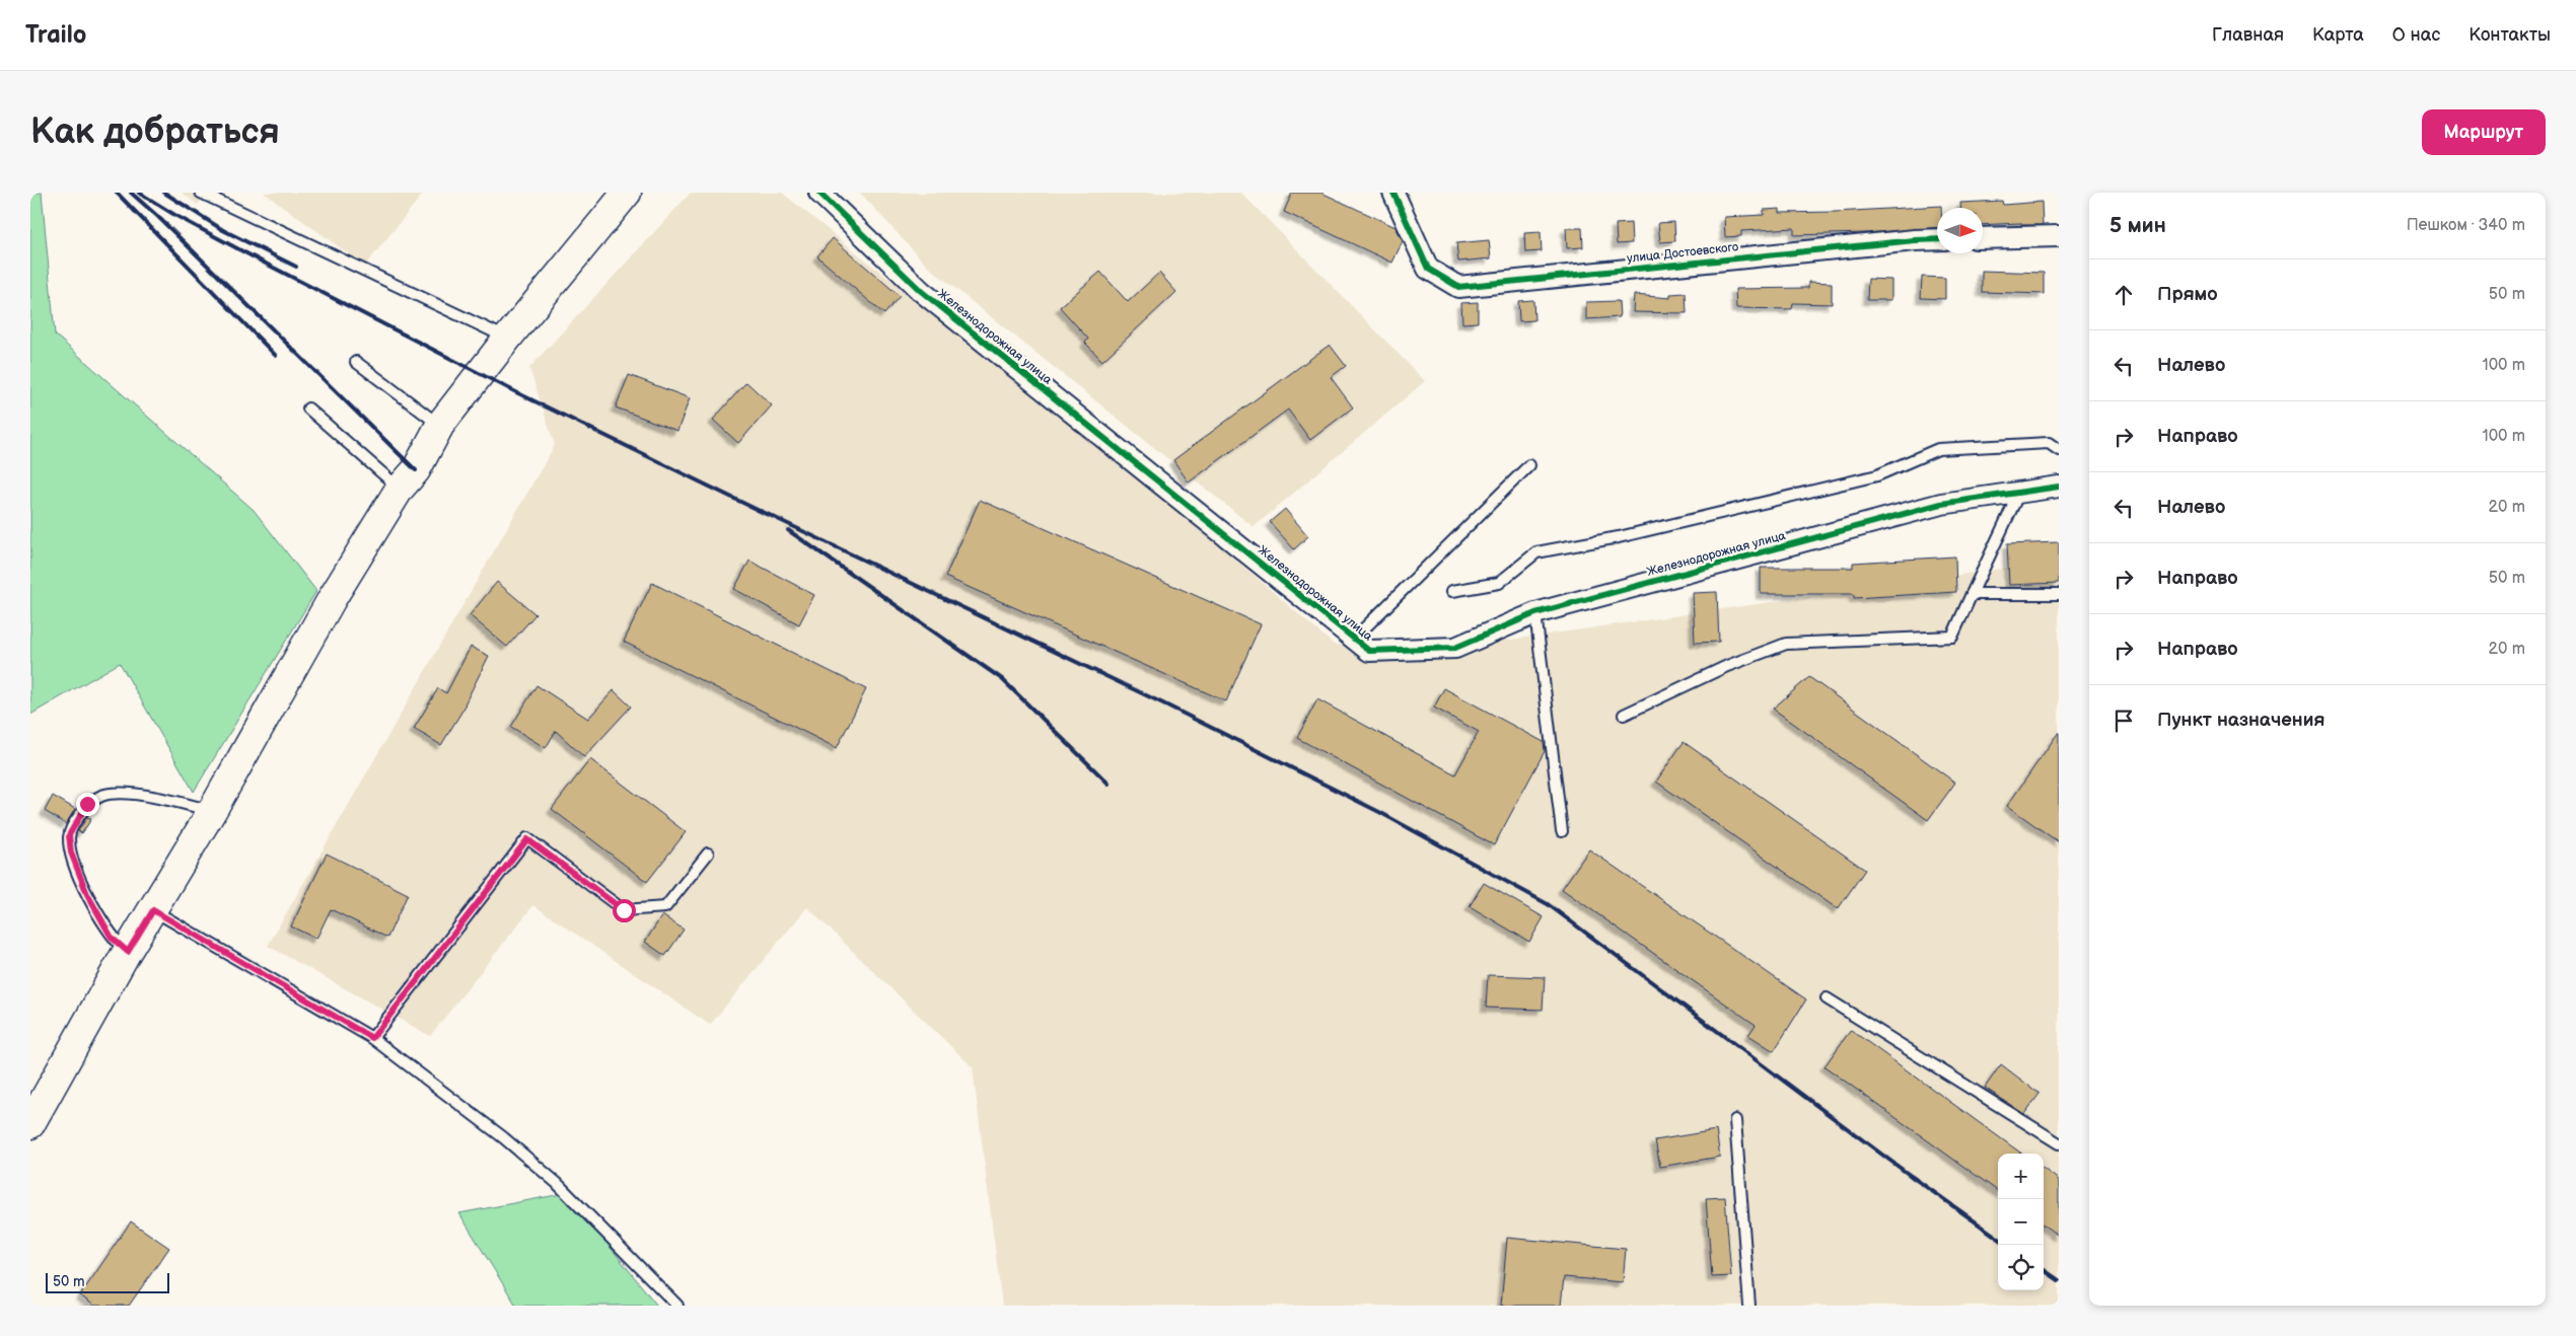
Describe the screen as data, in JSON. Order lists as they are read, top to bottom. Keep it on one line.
{"streets":{"street":["улица Достоевского","Железнодорожная улица"]},"scale_bar":"50 m","north":"right","page":{"header":"Trailo","nav":["Главная","Карта","О нас","Контакты"],"buttons":"Маршрут","title":"Как добраться","heading":["5 мин","Пешком · 340 m"],"list":[["Прямо","50 m"],["Налево","100 m"],["Направо","100 m"],["Налево","20 m"],["Направо","50 m"],["Направо","20 m"],"Пункт назначения"],"map_buttons":["+","−"],"scale":"50 m"}}
